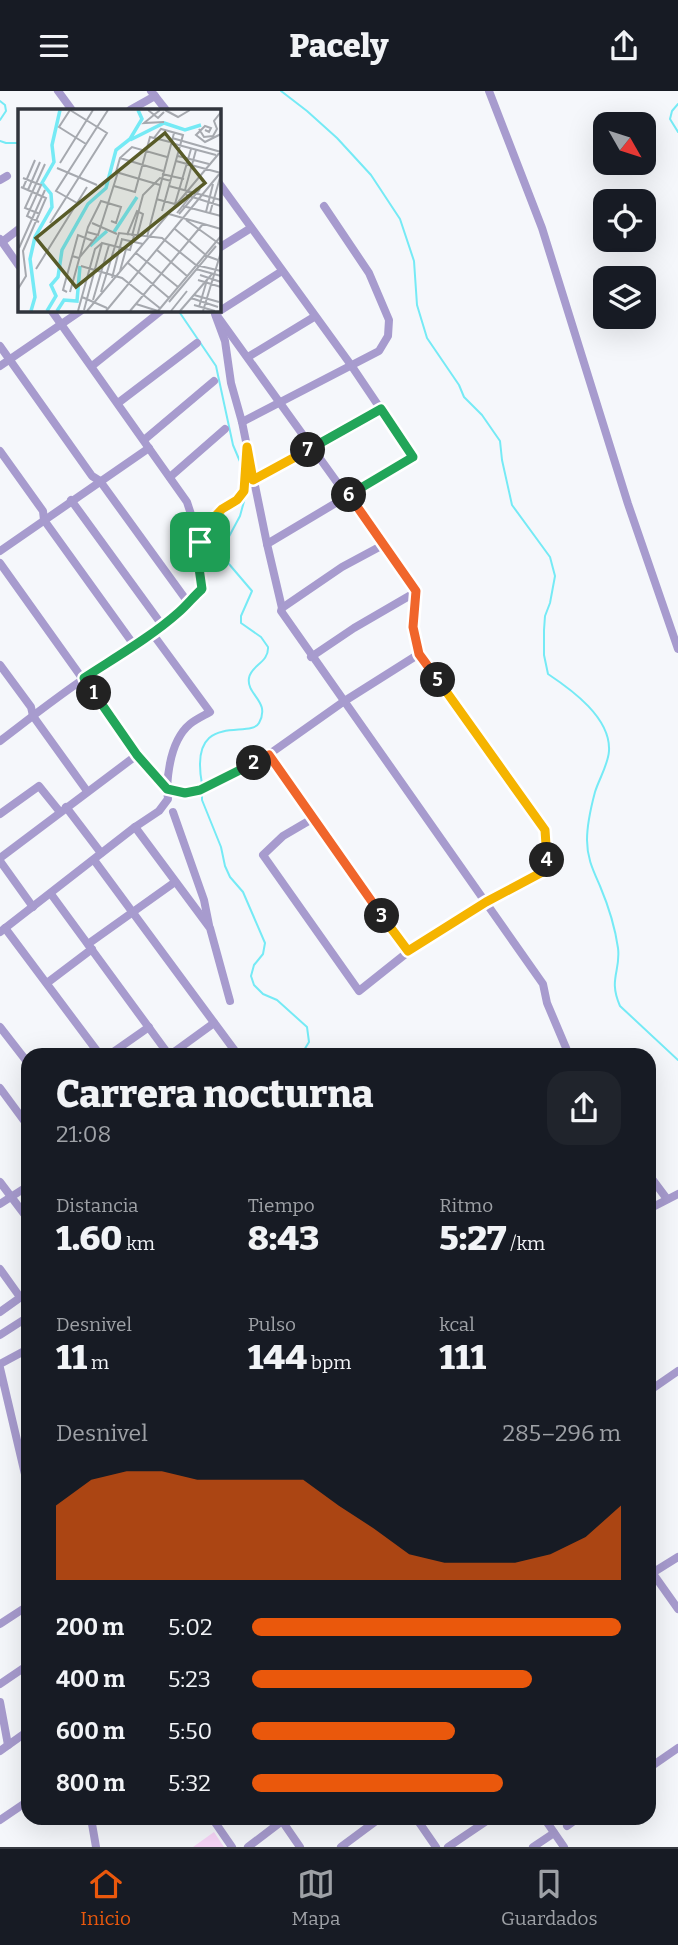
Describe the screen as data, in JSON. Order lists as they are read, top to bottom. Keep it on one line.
{"north":"bottom right","page":{"header":"Pacely","pins":["7","6","5","1","2","4","3"],"heading":["Carrera nocturna","21:08"],"stats":[["Distancia","1.60 km"],["Tiempo","8:43"],["Ritmo","5:27 /km"],["Desnivel","11 m"],["Pulso","144 bpm"],["kcal","111"]],"chart":["Desnivel","285–296 m"],"list":[{"name":"200 m","note":"5:02"},{"name":"400 m","note":"5:23"},{"name":"600 m","note":"5:50"},{"name":"800 m","note":"5:32"}],"tabs":["Inicio","Mapa","Guardados"]}}
